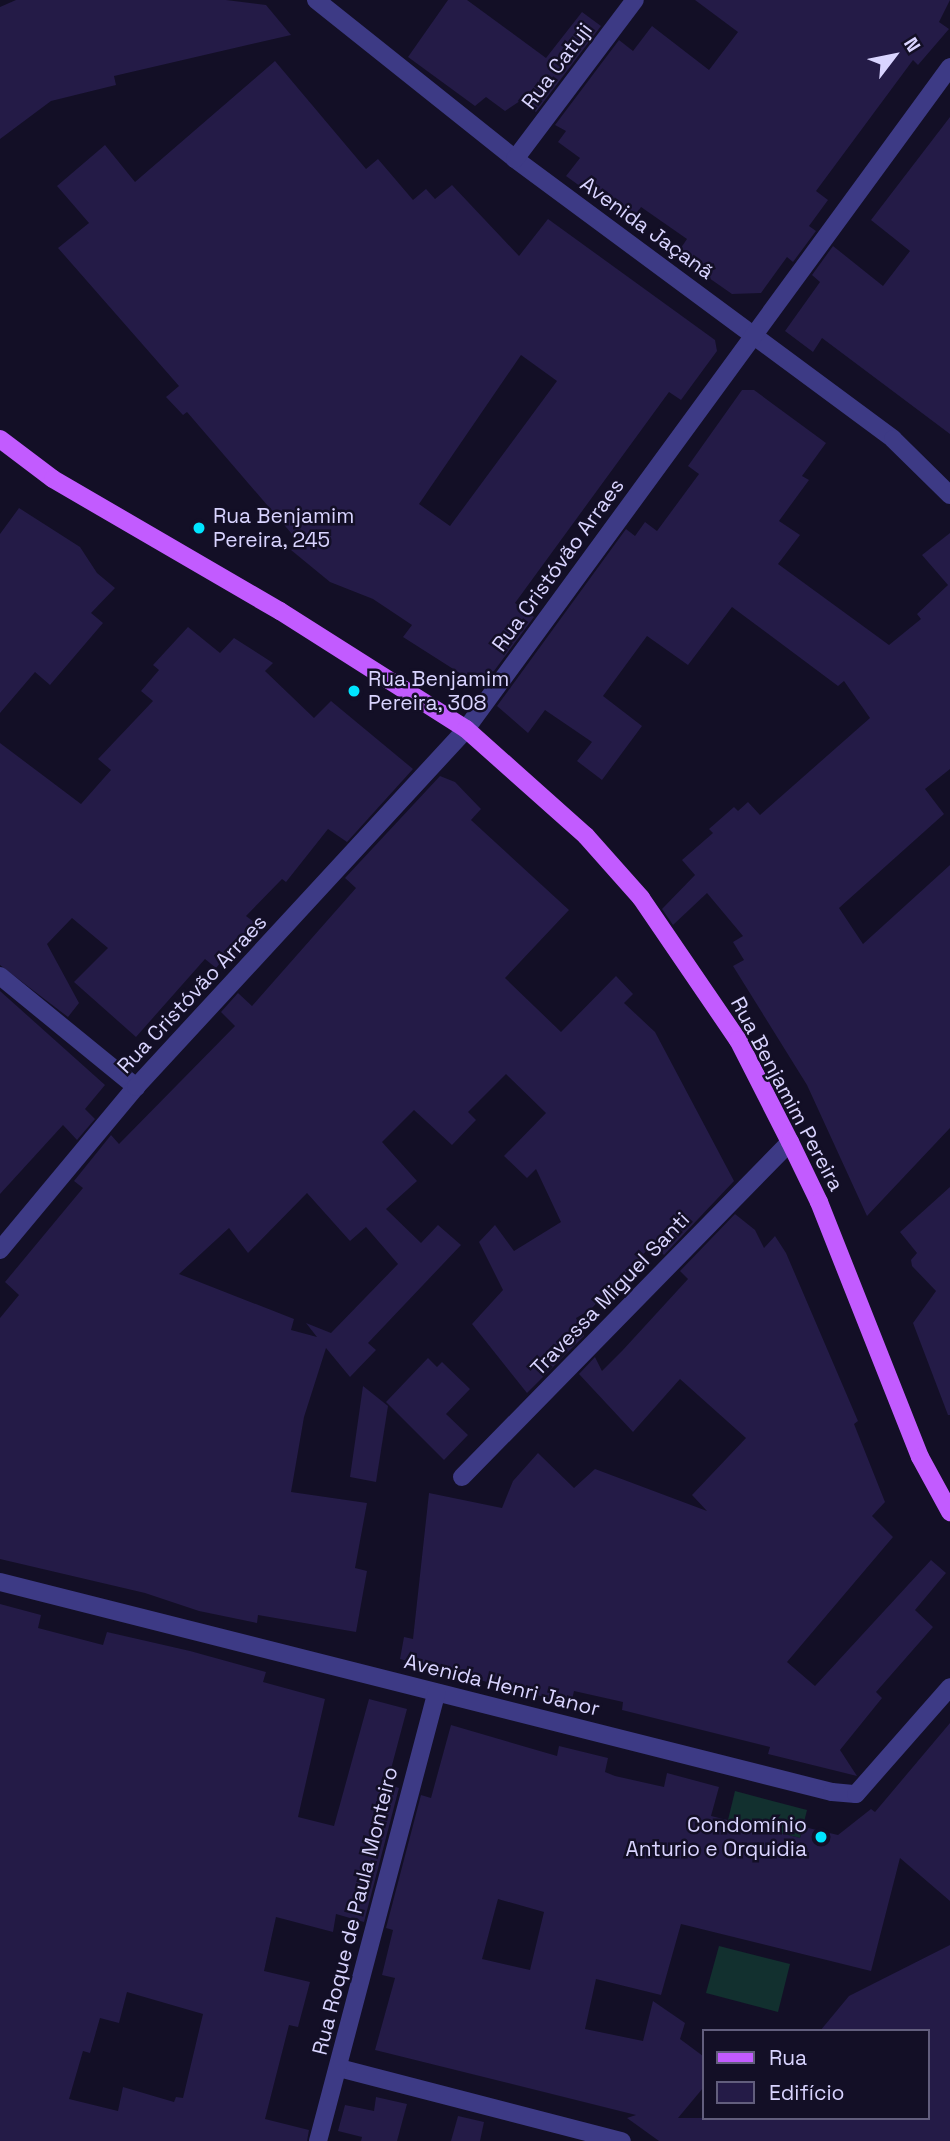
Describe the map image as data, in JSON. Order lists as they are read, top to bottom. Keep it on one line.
{"streets":{"main road":["Rua Benjamim Pereira"],"street":["Rua Catuji","Avenida Jaçanã","Rua Cristóvão Arraes","Travessa Miguel Santi","Avenida Henri Janor","Rua Roque de Paula Monteiro"]},"crossings":[["Rua Catuji","Avenida Jaçanã"],["Avenida Jaçanã","Rua Cristóvão Arraes"],["Rua Cristóvão Arraes","Rua Benjamim Pereira"],["Rua Benjamim Pereira","Travessa Miguel Santi"],["Avenida Henri Janor","Rua Roque de Paula Monteiro"]],"places":["Rua Benjamim Pereira, 245","Rua Benjamim Pereira, 308","Condomínio Anturio e Orquidia"],"legend":["Rua","Edifício"],"north":"top right"}
